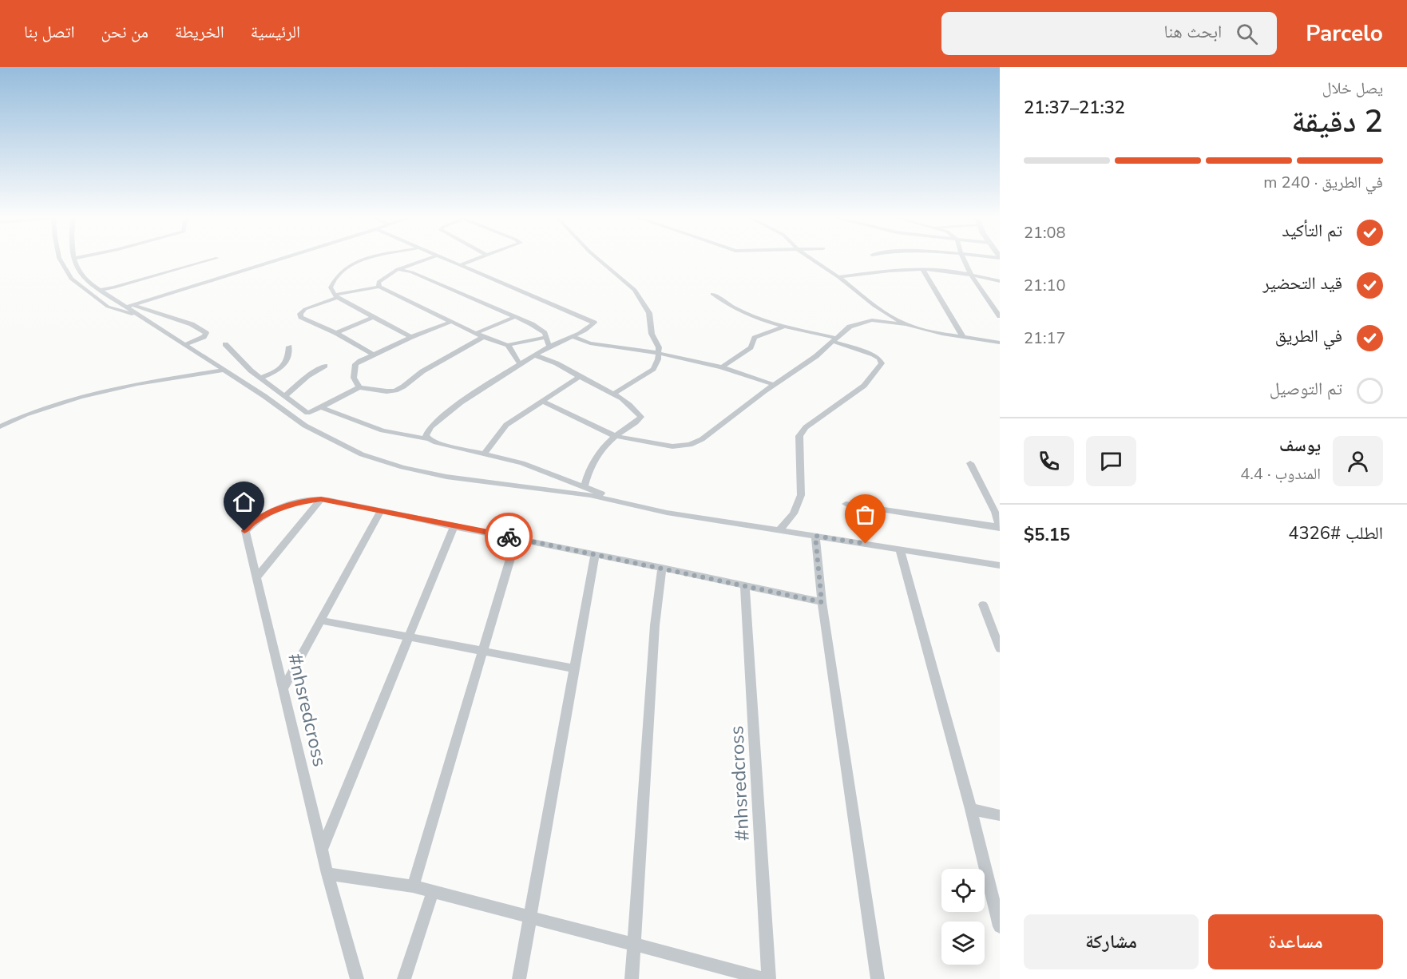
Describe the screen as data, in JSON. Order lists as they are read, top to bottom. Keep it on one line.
{"streets":{"street":["#nhsredcross"]},"page":{"header":"Parcelo","search":"ابحث هنا","nav":["الرئيسية","الخريطة","من نحن","اتصل بنا"],"heading":["2 دقيقة","يصل خلال","21:32–21:37"],"panel":["يوسف","المندوب · 4.4","الطلب #4326","$5.15"],"bar":"في الطريق · 240 m","list":[["تم التأكيد","21:08"],["قيد التحضير","21:10"],["في الطريق","21:17"],"تم التوصيل"],"buttons":["مساعدة","مشاركة"]}}
